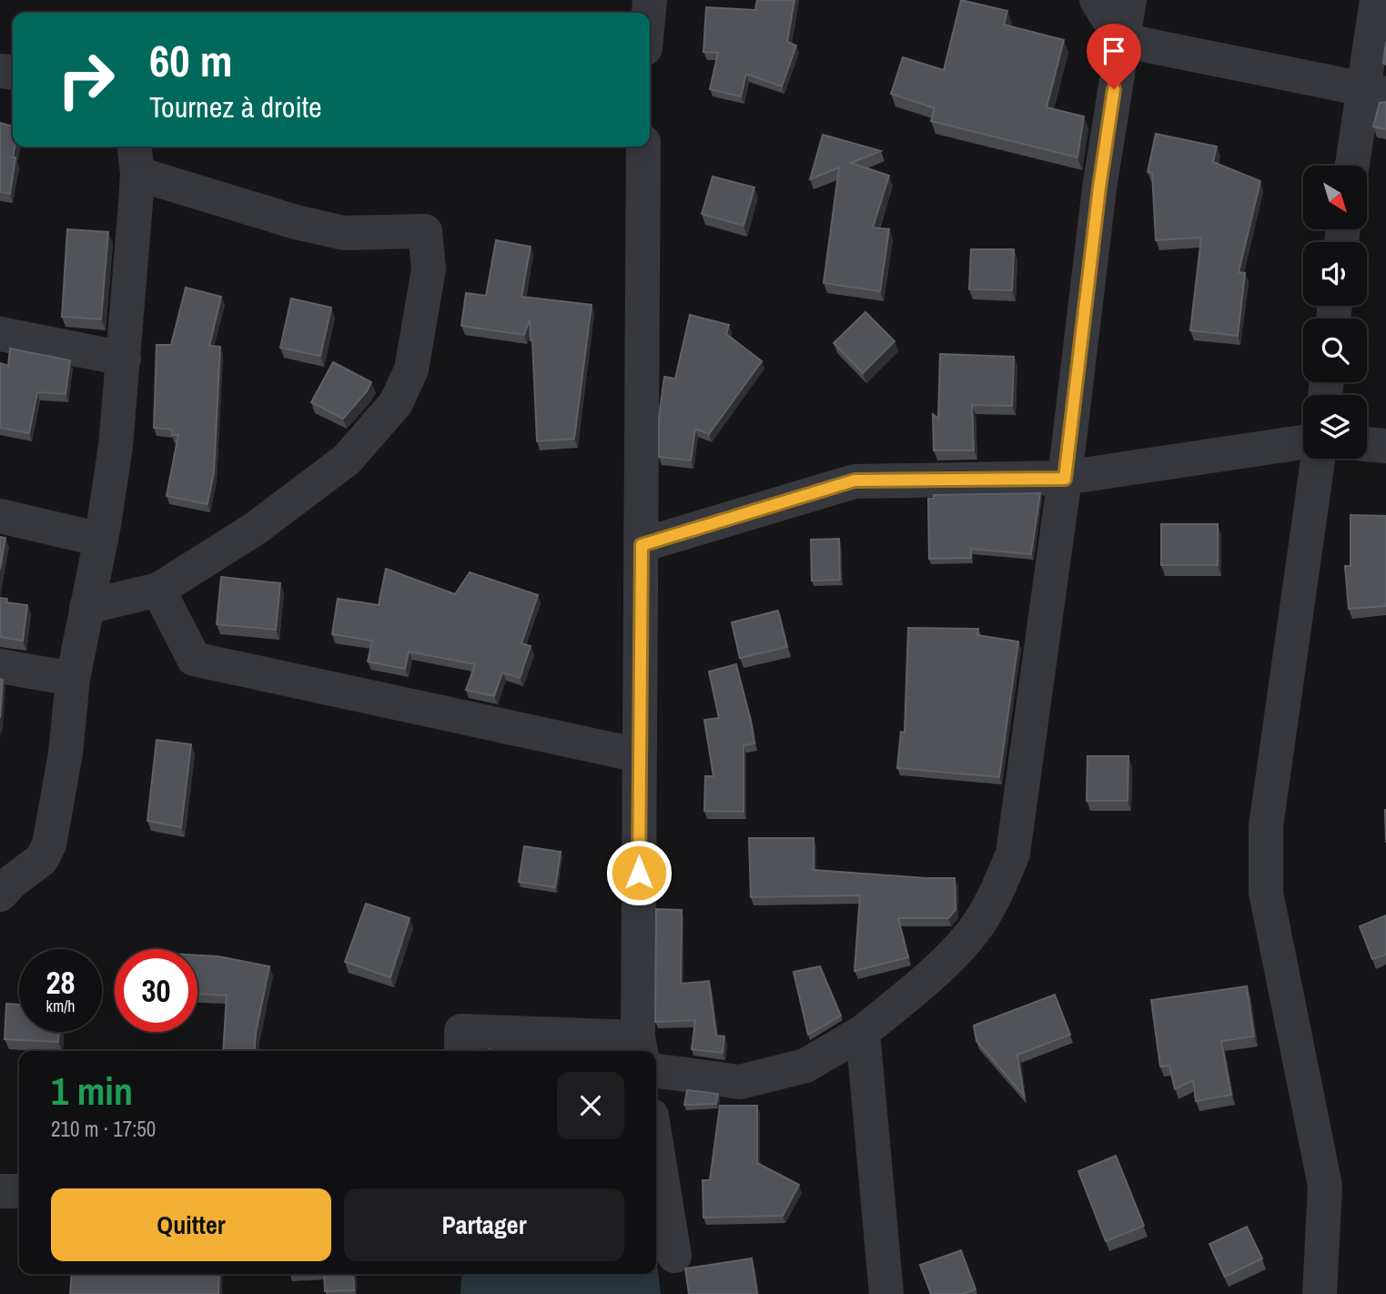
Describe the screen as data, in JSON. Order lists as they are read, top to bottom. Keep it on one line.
{"north":"bottom right","page":{"turn":["60 m","Tournez à droite"],"speed":"28 km/h","limit":"30","heading":["1 min","210 m · 17:50"],"buttons":["Quitter","Partager"]}}
